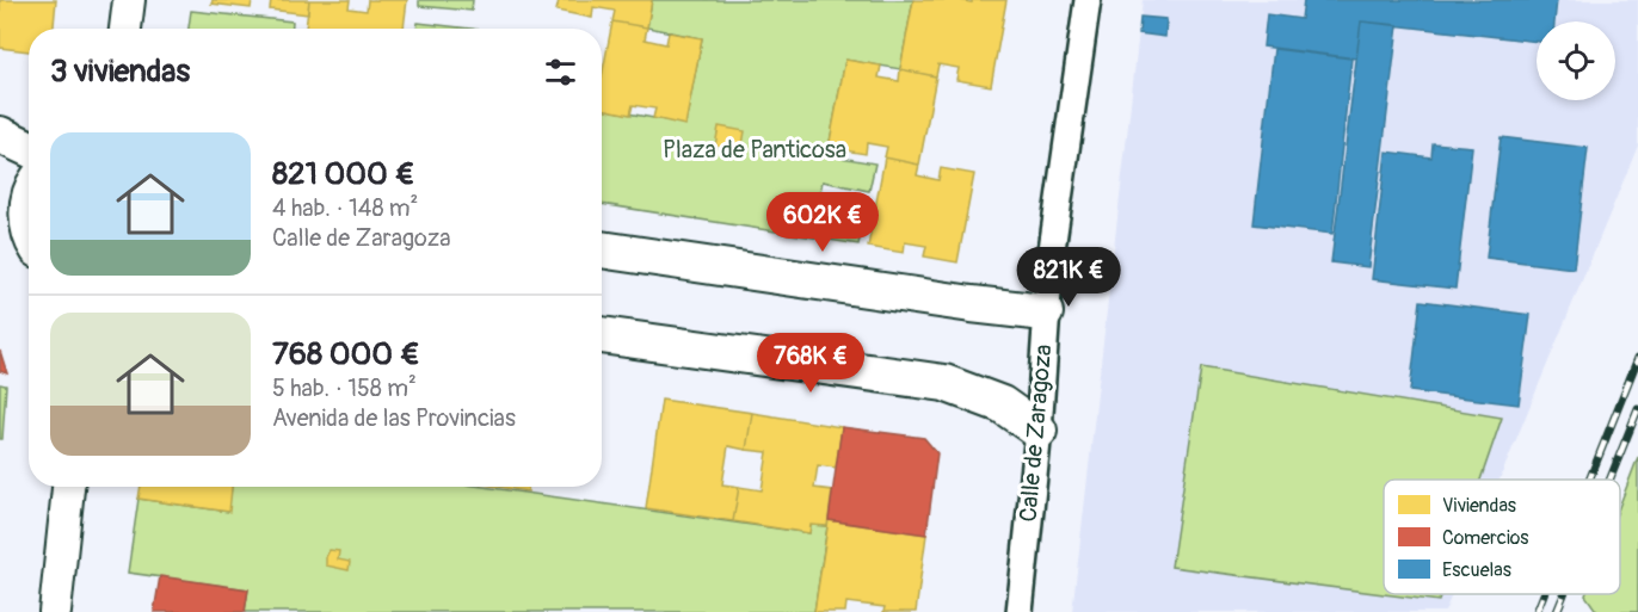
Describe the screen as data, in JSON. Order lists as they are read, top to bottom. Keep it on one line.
{"streets":{"street":["Calle de Zaragoza"]},"parks":["Plaza de Panticosa"],"legend":["Viviendas","Comercios","Escuelas"],"page":{"heading":"3 viviendas","list":[{"name":"821 000 €","note":"4 hab. · 148 m² · Calle de Zaragoza"},{"name":"768 000 €","note":"5 hab. · 158 m² · Avenida de las Provincias"}],"price":["602K €","821K €","768K €"]}}
